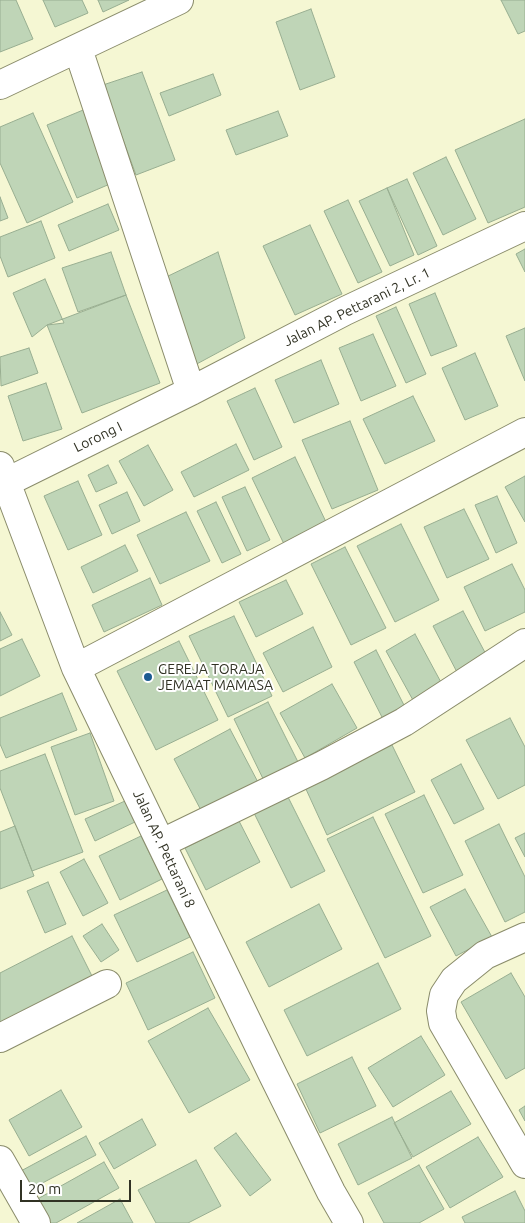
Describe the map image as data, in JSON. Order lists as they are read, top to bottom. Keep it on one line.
{"streets":{"street":["Jalan AP. Pettarani 2, Lr. 1","Lorong I","Jalan AP. Pettarani 8"]},"crossings":[["Jalan AP. Pettarani 2, Lr. 1","Lorong I"],["Lorong I","Jalan AP. Pettarani 8"]],"places":["GEREJA TORAJA JEMAAT MAMASA"],"scale_bar":"20 m"}
